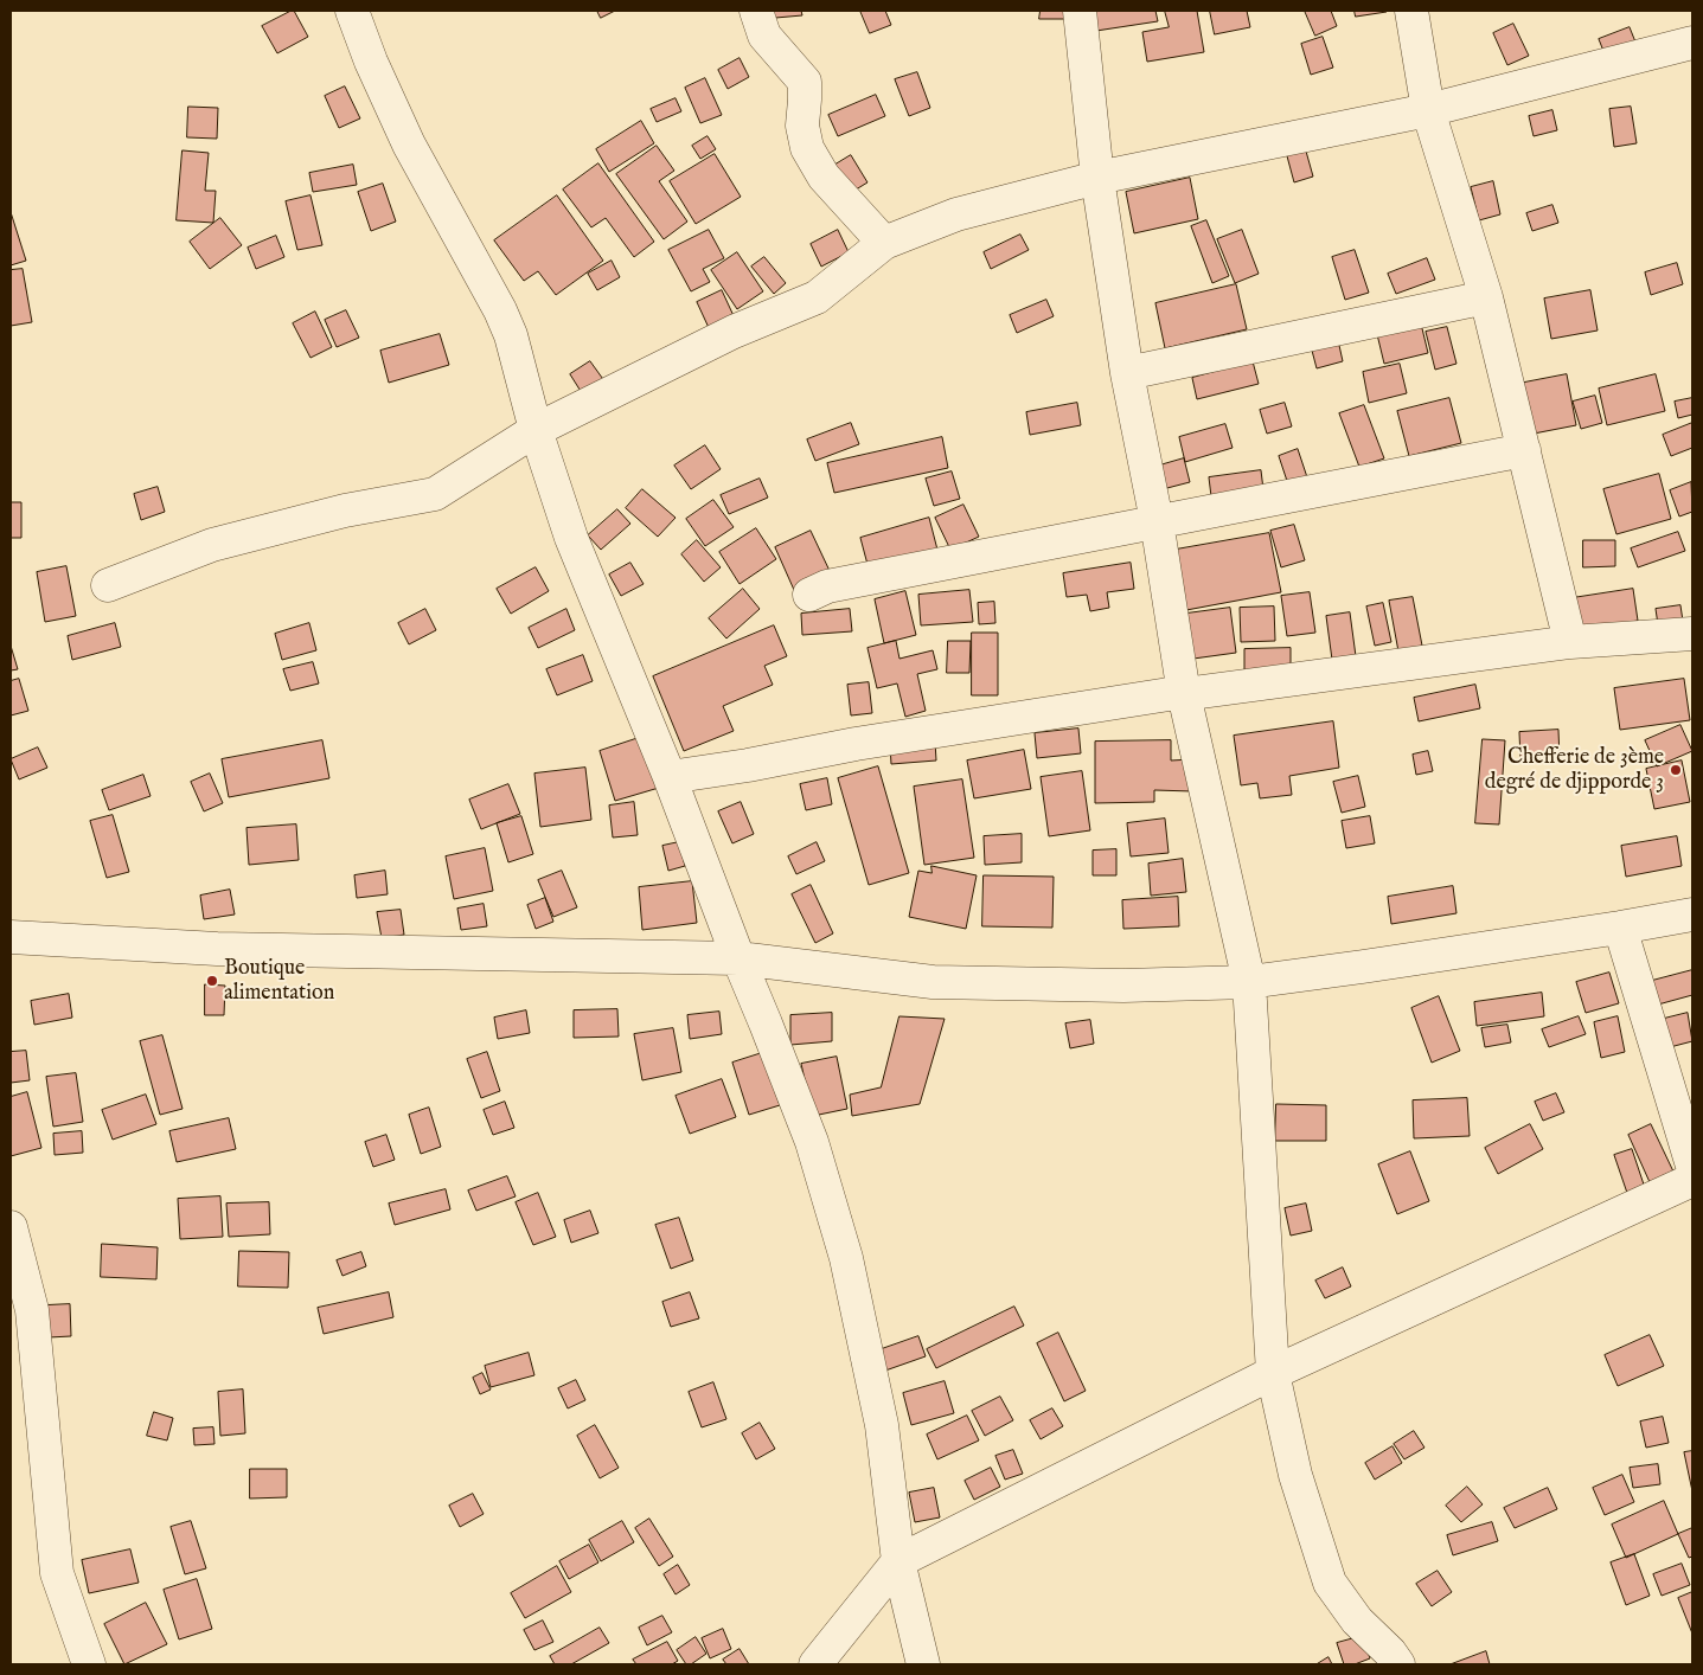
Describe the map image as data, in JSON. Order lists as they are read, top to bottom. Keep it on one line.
{"places":["Chefferie de 3ème degré de djipporde 3","Boutique alimentation"]}
